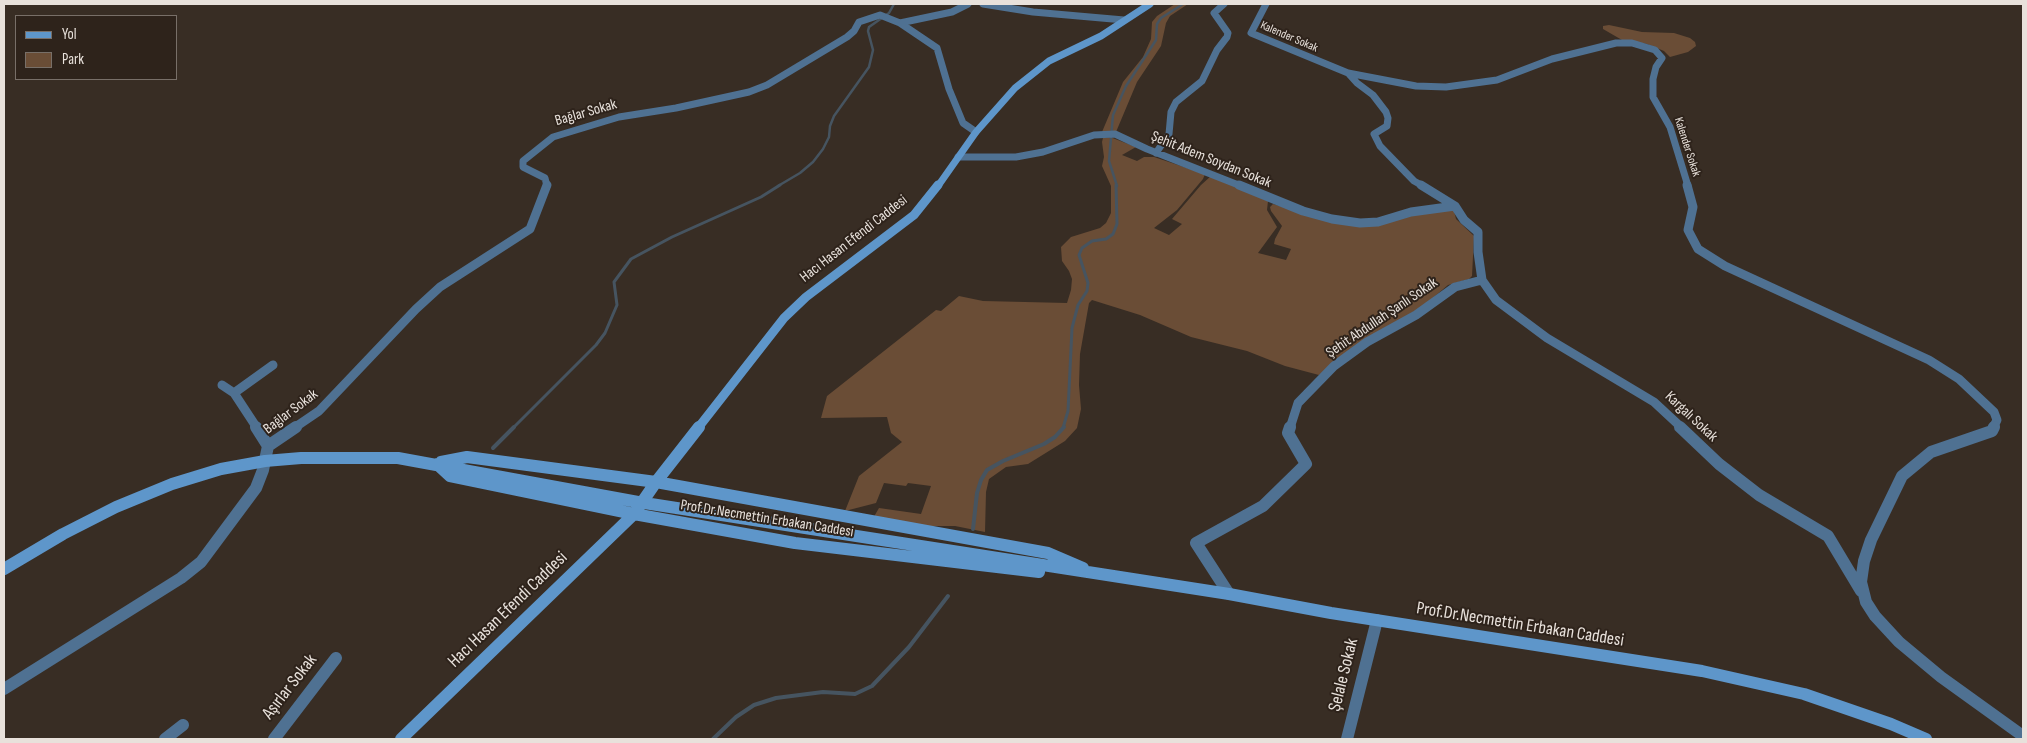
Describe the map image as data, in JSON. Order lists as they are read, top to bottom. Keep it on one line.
{"streets":{"main road":["Hacı Hasan Efendi Caddesi","Prof.Dr.Necmettin Erbakan Caddesi"],"street":["Kalender Sokak","Bağlar Sokak","Şehit Adem Soydan Sokak","Şehit Abdullah Şanlı Sokak","Kargalı Sokak","Şelale Sokak","Aşırlar Sokak"]},"crossings":[["Kalender Sokak","Kargalı Sokak"],["Bağlar Sokak","Prof.Dr.Necmettin Erbakan Caddesi"],["Şehit Adem Soydan Sokak","Hacı Hasan Efendi Caddesi"],["Hacı Hasan Efendi Caddesi","Prof.Dr.Necmettin Erbakan Caddesi"],["Şehit Abdullah Şanlı Sokak","Kargalı Sokak"],["Şehit Abdullah Şanlı Sokak","Prof.Dr.Necmettin Erbakan Caddesi"],["Prof.Dr.Necmettin Erbakan Caddesi","Şelale Sokak"]],"legend":["Yol","Park"]}
